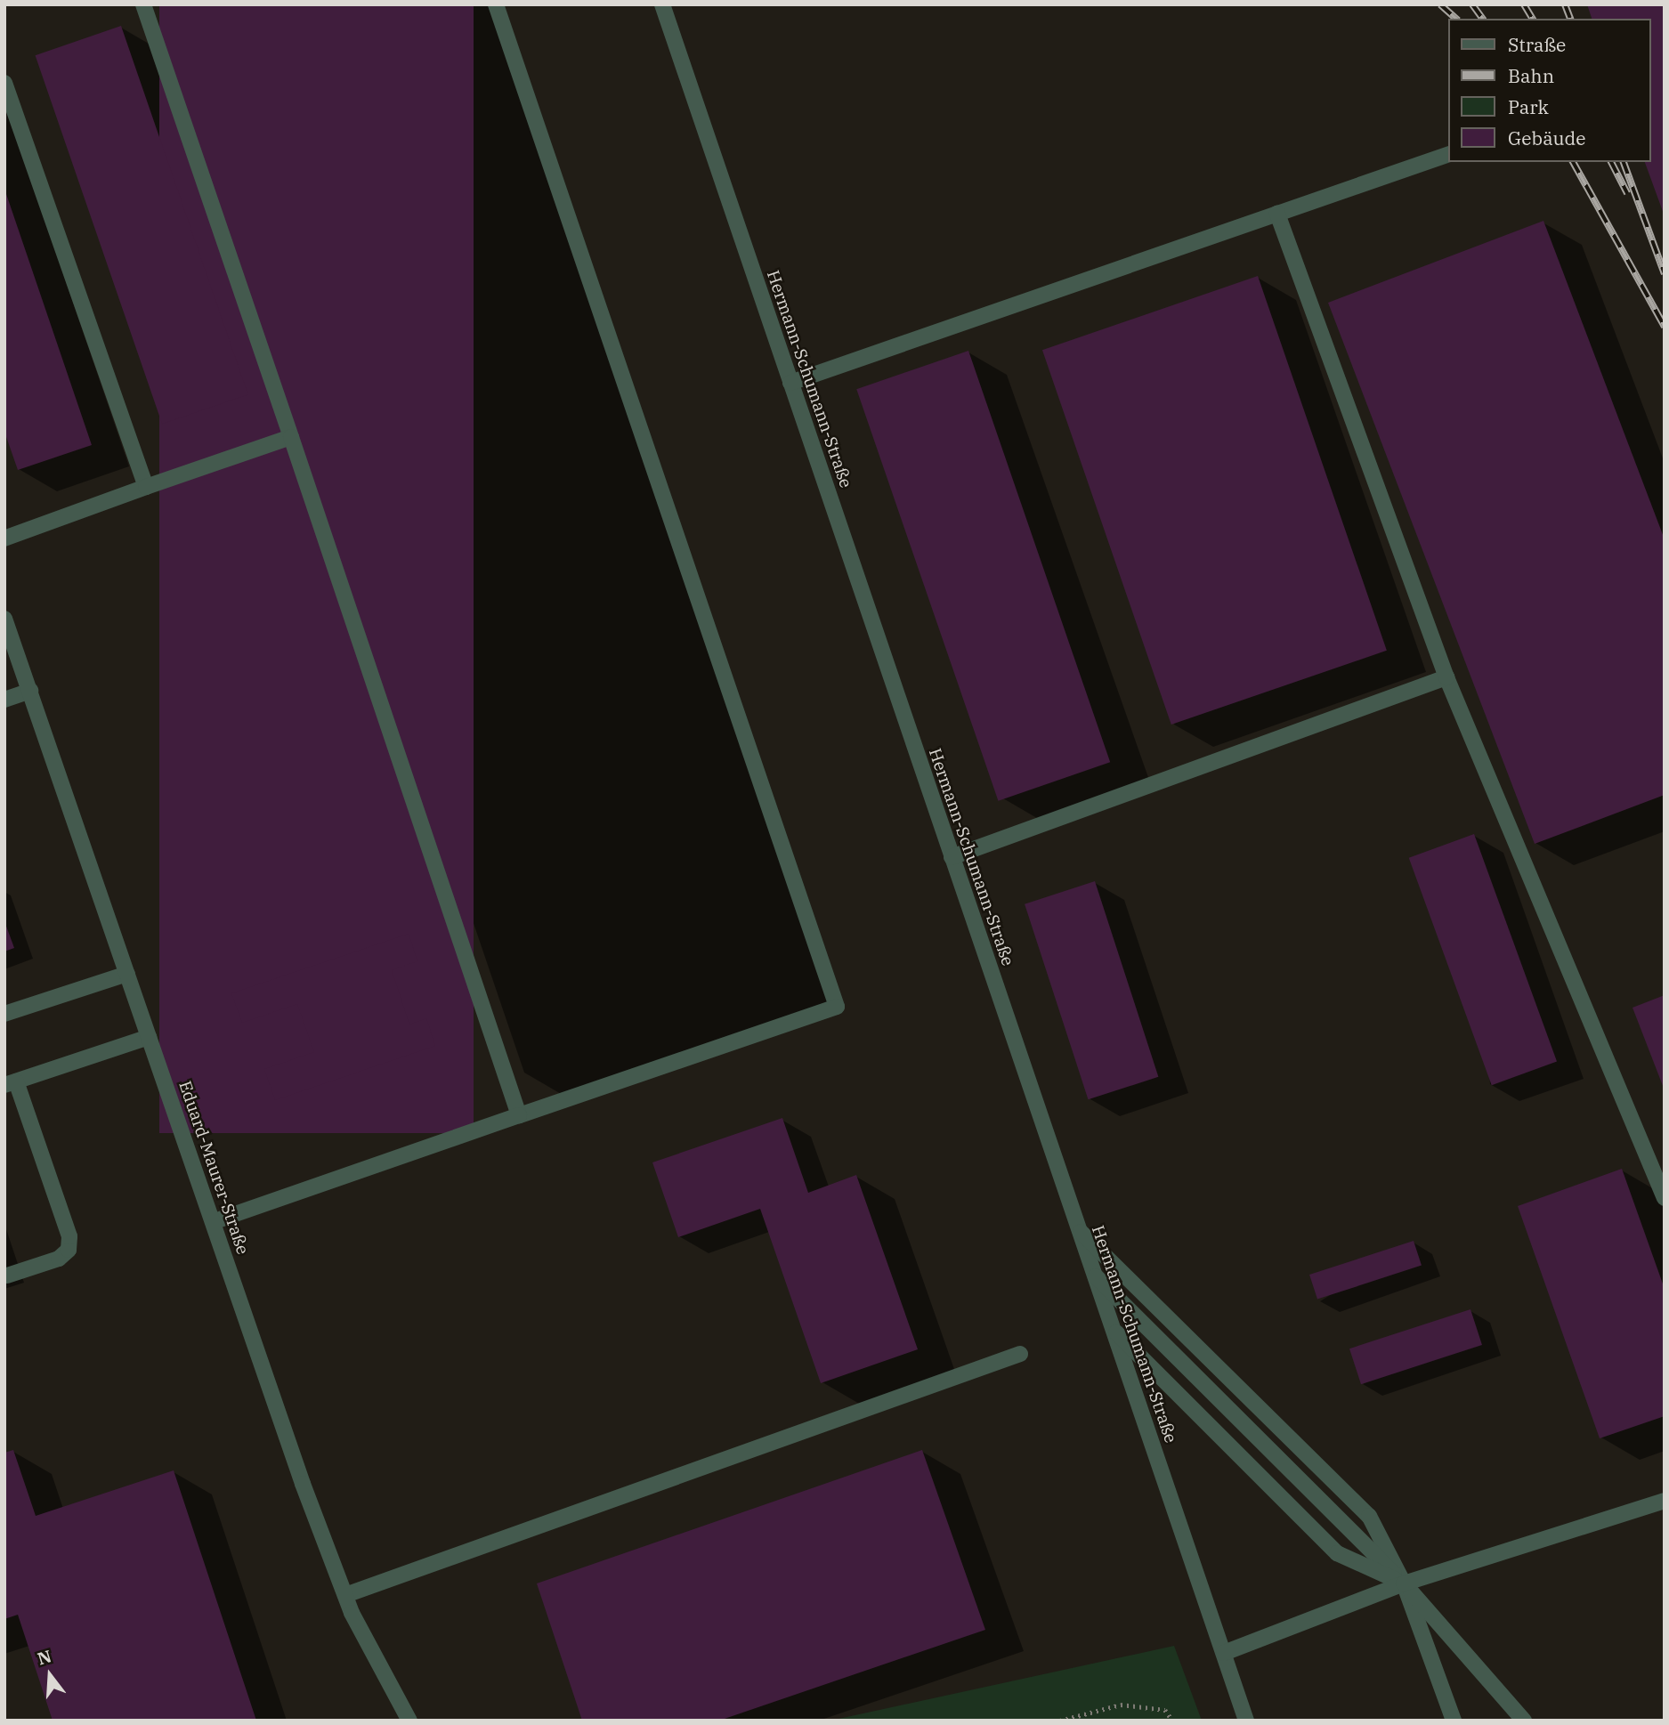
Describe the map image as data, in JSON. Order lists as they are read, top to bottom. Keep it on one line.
{"streets":{"street":["Hermann-Schumann-Straße","Eduard-Maurer-Straße"]},"legend":["Straße","Bahn","Park","Gebäude"],"north":"top"}
